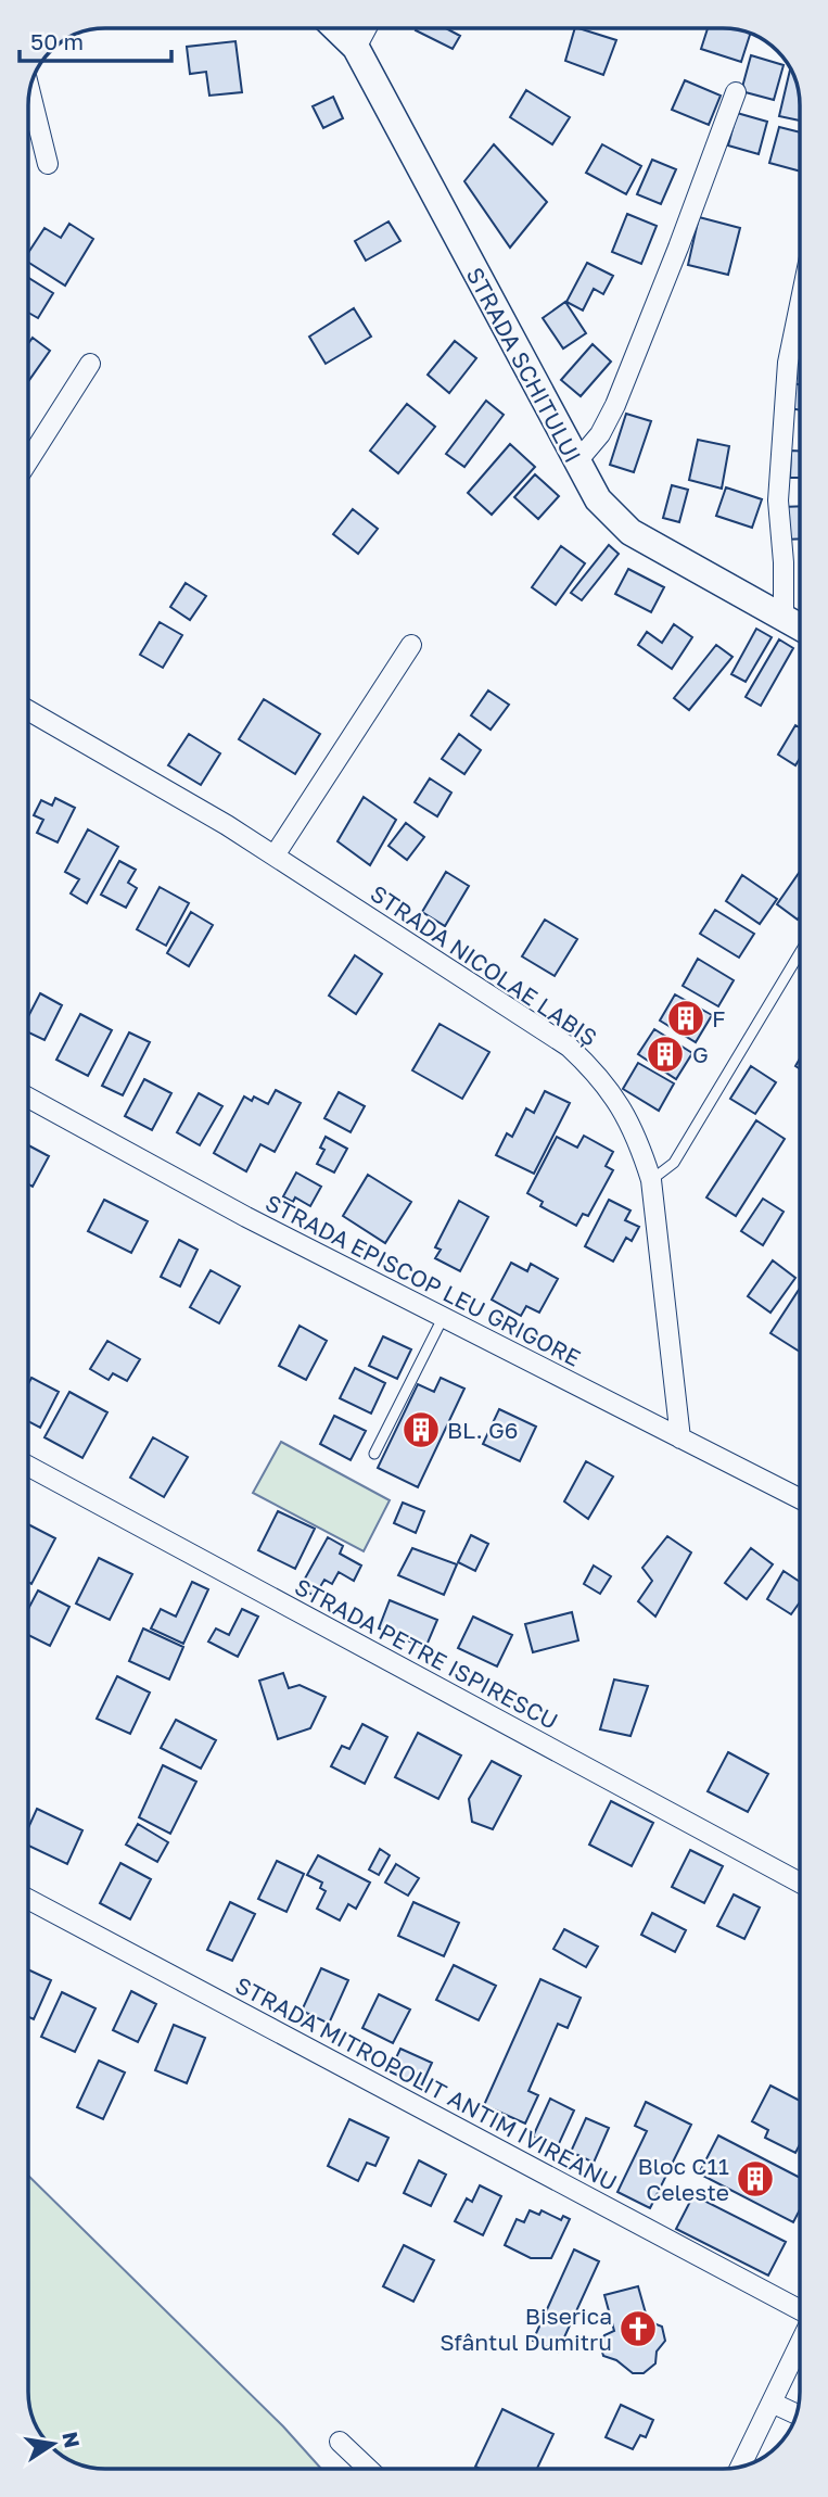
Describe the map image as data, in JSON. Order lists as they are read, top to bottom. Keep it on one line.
{"streets":{"main road":["STRADA SCHITULUI"],"street":["STRADA NICOLAE LABIȘ","STRADA EPISCOP LEU GRIGORE","STRADA PETRE ISPIRESCU","STRADA MITROPOLIT ANTIM IVIREANU"]},"crossings":[["STRADA NICOLAE LABIȘ","STRADA EPISCOP LEU GRIGORE"]],"places":{"building":["F","G","BL. G6","Bloc C11 Celeste"],"church":["Biserica Sfântul Dumitru"]},"scale_bar":"50 m","north":"right"}
